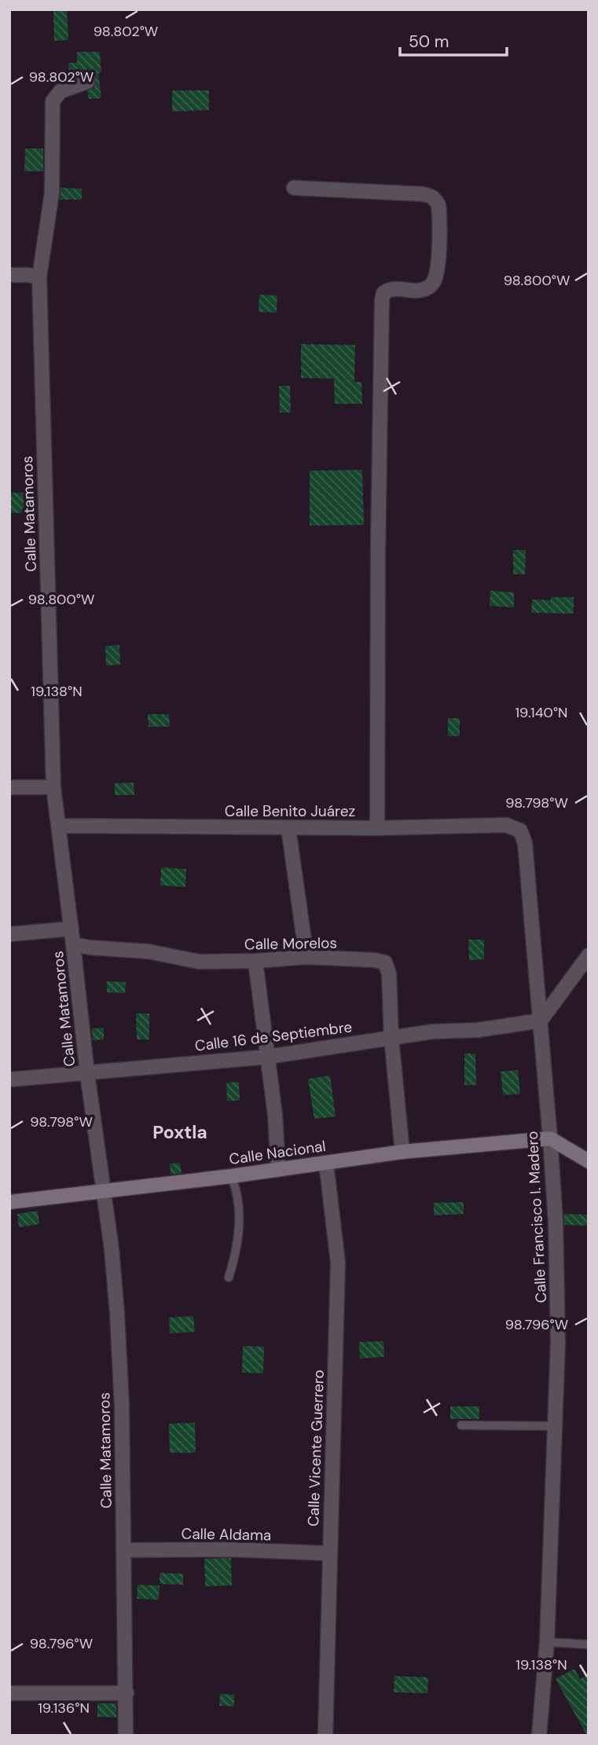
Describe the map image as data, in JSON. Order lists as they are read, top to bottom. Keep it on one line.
{"streets":{"street":["Calle Matamoros","Calle Benito Juárez","Calle Morelos","Calle 16 de Septiembre","Calle Nacional","Calle Francisco I. Madero","Calle Vicente Guerrero","Calle Aldama"]},"crossings":[["Calle Matamoros","Calle Benito Juárez"],["Calle Matamoros","Calle Morelos"],["Calle Matamoros","Calle 16 de Septiembre"],["Calle Matamoros","Calle Nacional"],["Calle Matamoros","Calle Aldama"],["Calle Benito Juárez","Calle Francisco I. Madero"],["Calle Morelos","Calle 16 de Septiembre"],["Calle Morelos","Calle Nacional"],["Calle 16 de Septiembre","Calle Francisco I. Madero"],["Calle Nacional","Calle Francisco I. Madero"],["Calle Nacional","Calle Vicente Guerrero"],["Calle Vicente Guerrero","Calle Aldama"]],"districts":["Poxtla"],"scale_bar":"50 m","coordinates":["98.802°W","98.800°W","19.138°N","19.140°N","98.798°W","98.796°W","19.136°N"]}
